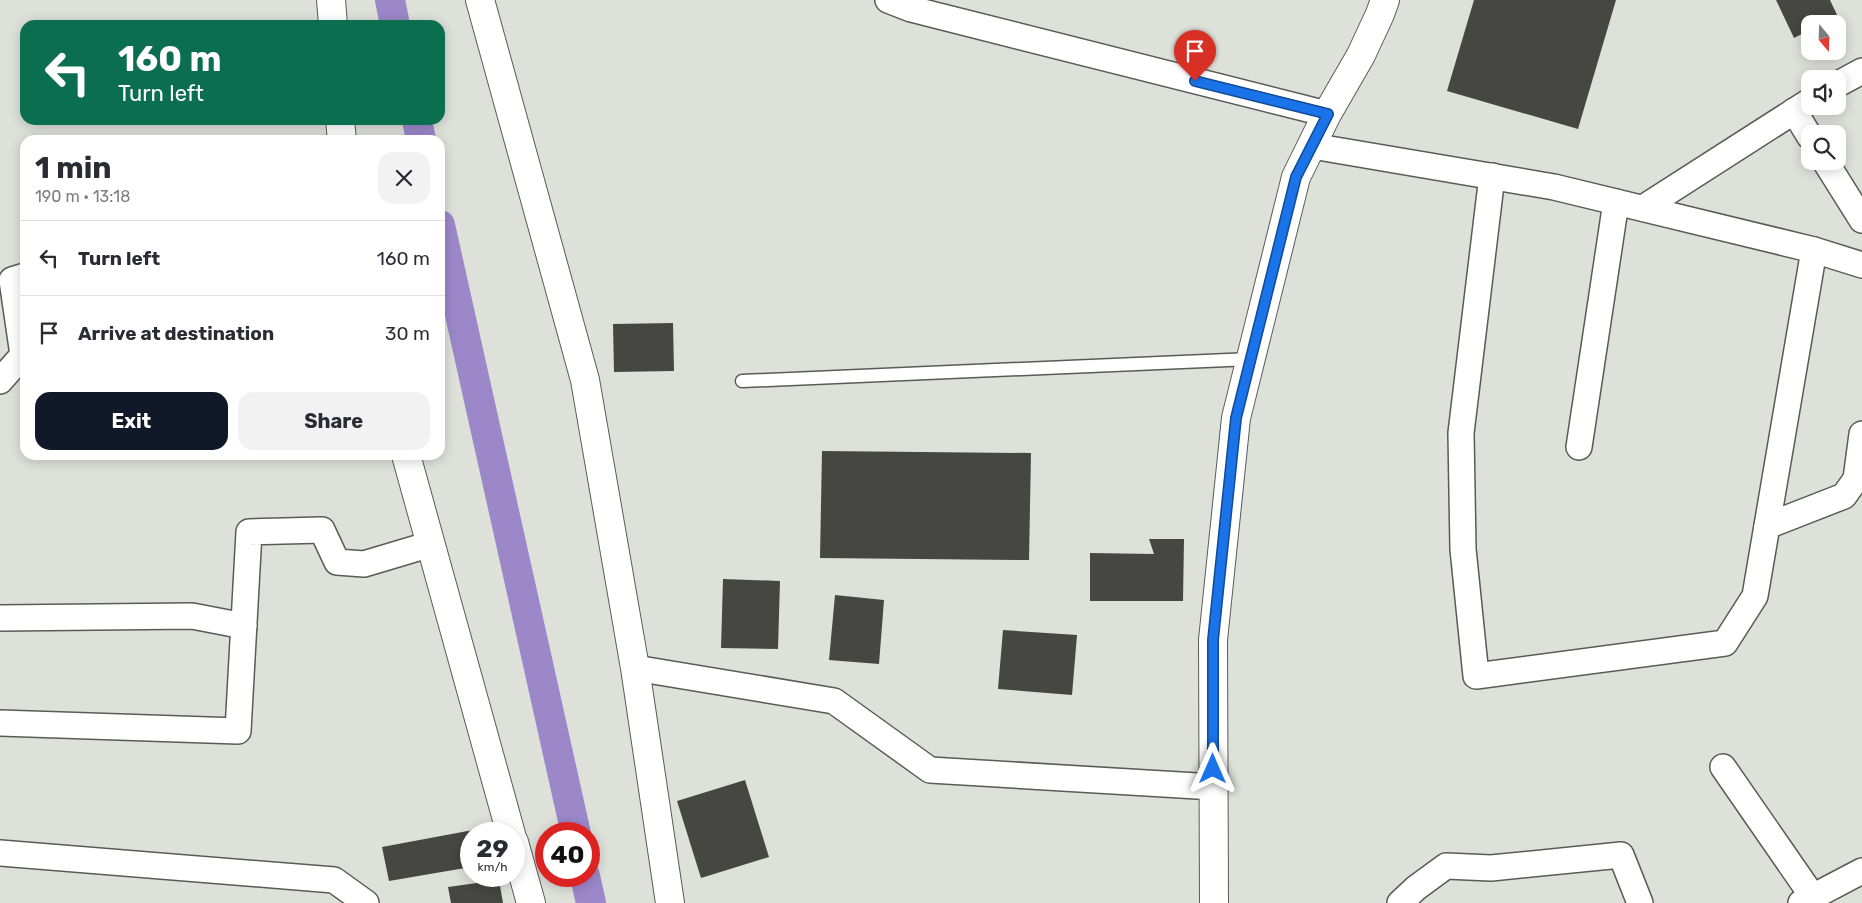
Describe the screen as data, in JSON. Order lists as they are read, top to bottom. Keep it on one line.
{"north":"bottom","page":{"turn":["160 m","Turn left"],"heading":["1 min","190 m · 13:18"],"list":[{"name":"Turn left","value":"160 m"},{"name":"Arrive at destination","value":"30 m"}],"buttons":["Exit","Share"],"speed":"29 km/h","limit":"40"}}
